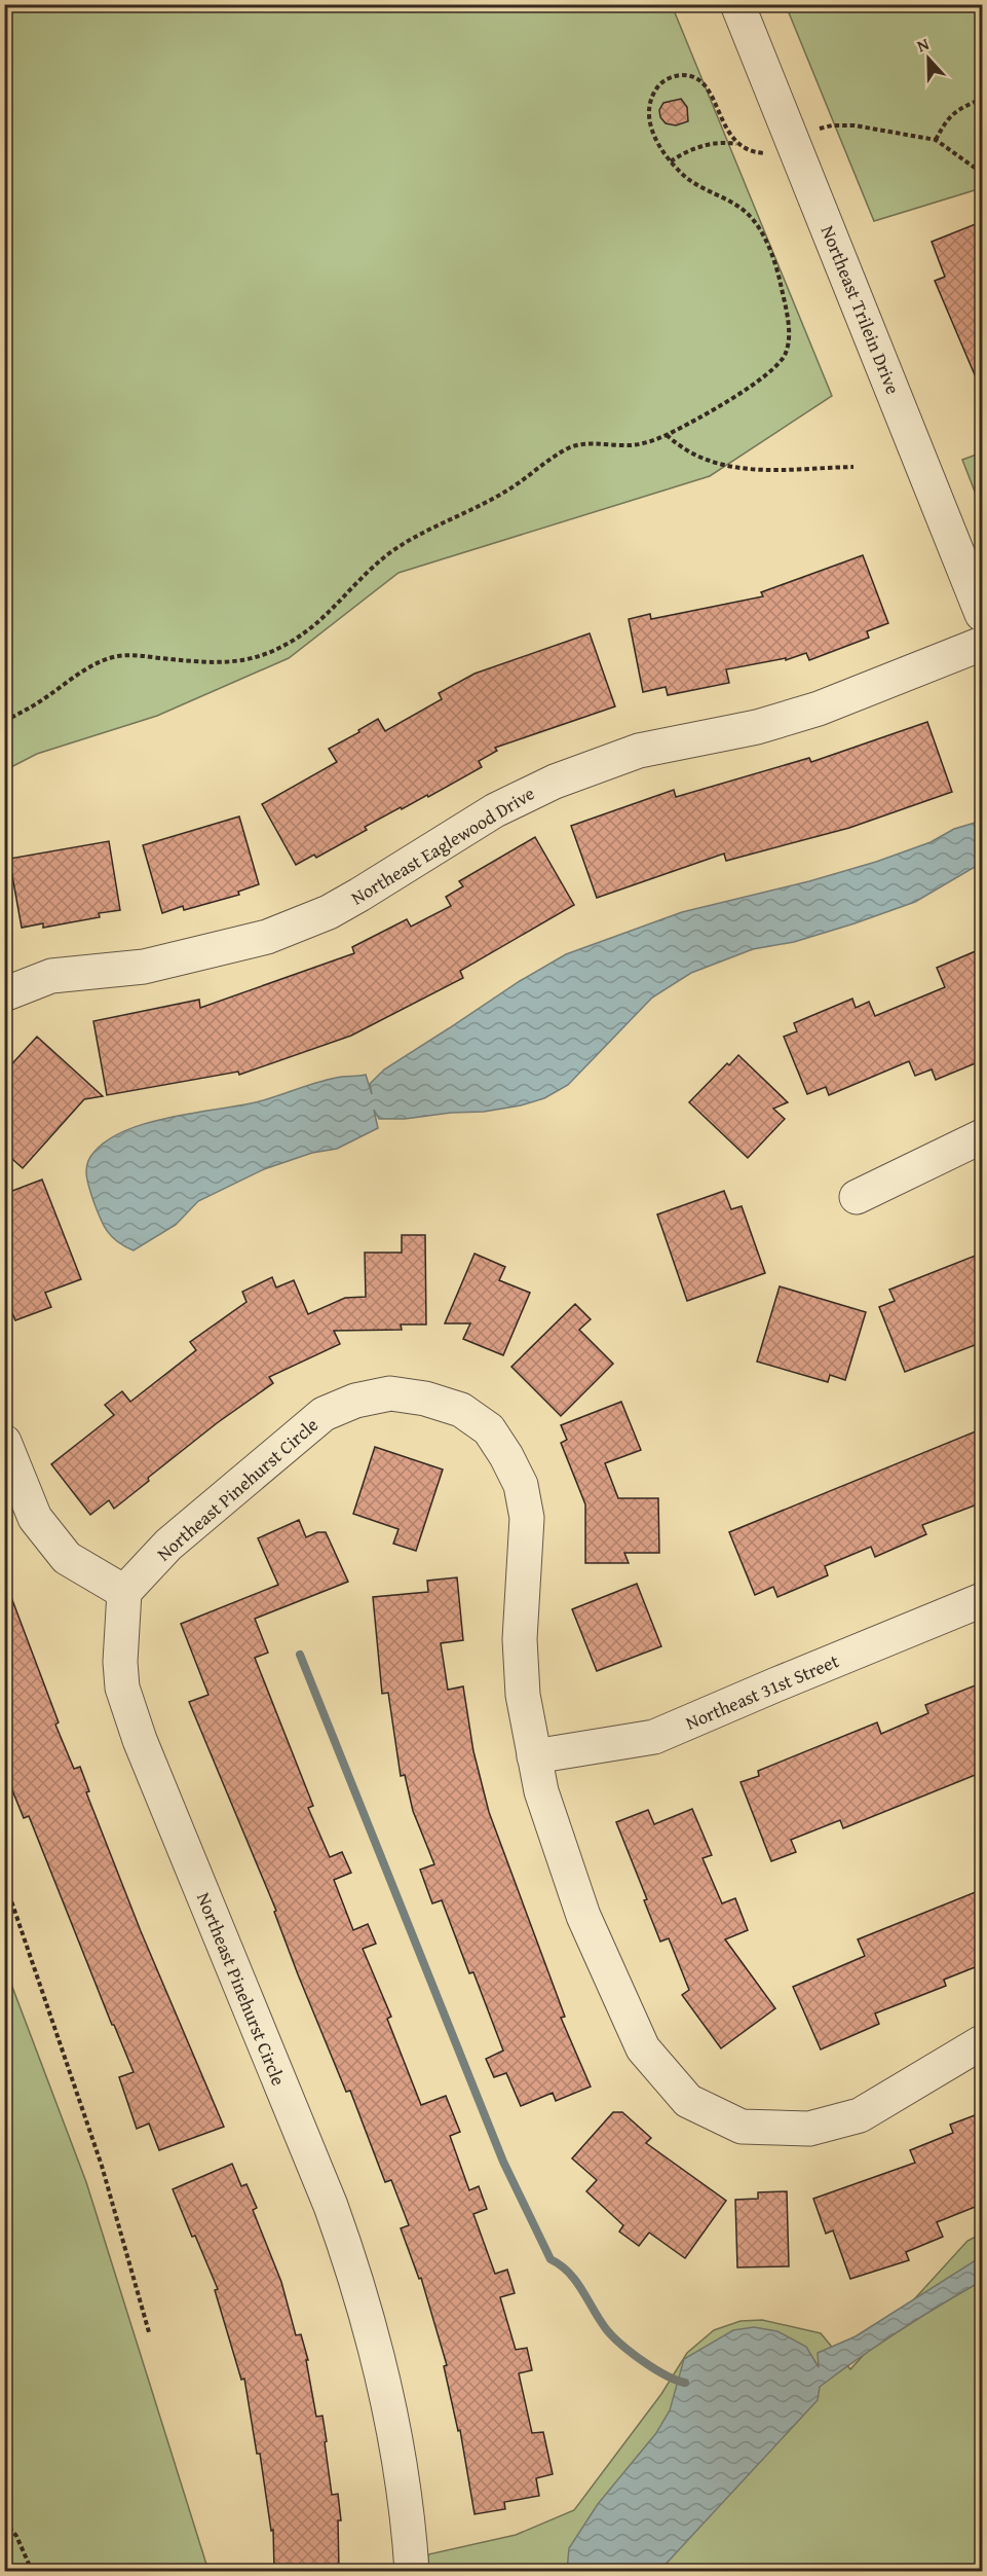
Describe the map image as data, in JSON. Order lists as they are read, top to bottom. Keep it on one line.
{"streets":{"street":["Northeast Trilein Drive","Northeast Eaglewood Drive","Northeast Pinehurst Circle","Northeast 31st Street"]},"crossings":[["Northeast Pinehurst Circle","Northeast 31st Street"]],"north":"top"}
